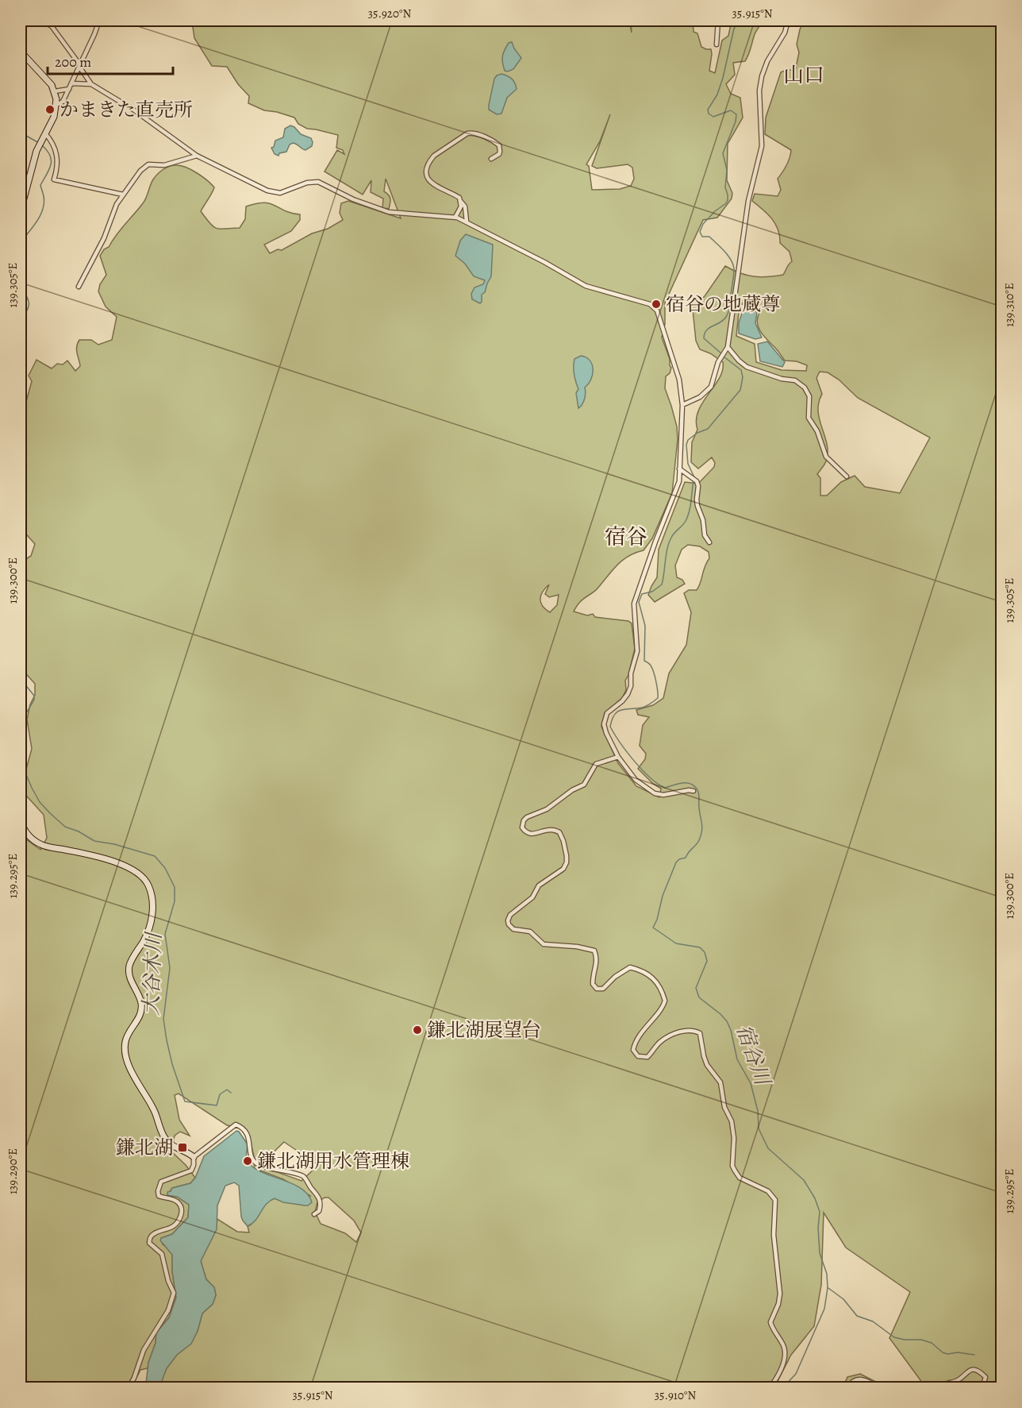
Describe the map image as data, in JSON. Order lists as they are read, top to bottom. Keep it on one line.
{"districts":["山口","宿谷"],"water":["大谷木川","宿谷川"],"places":{"other":["かまきた直売所","宿谷の地蔵尊","鎌北湖展望台","鎌北湖用水管理棟"],"transit":["鎌北湖"]},"scale_bar":"200 m","coordinates":["35.920°N","35.915°N","139.305°E","139.310°E","139.300°E","139.295°E","139.290°E","35.910°N"]}
